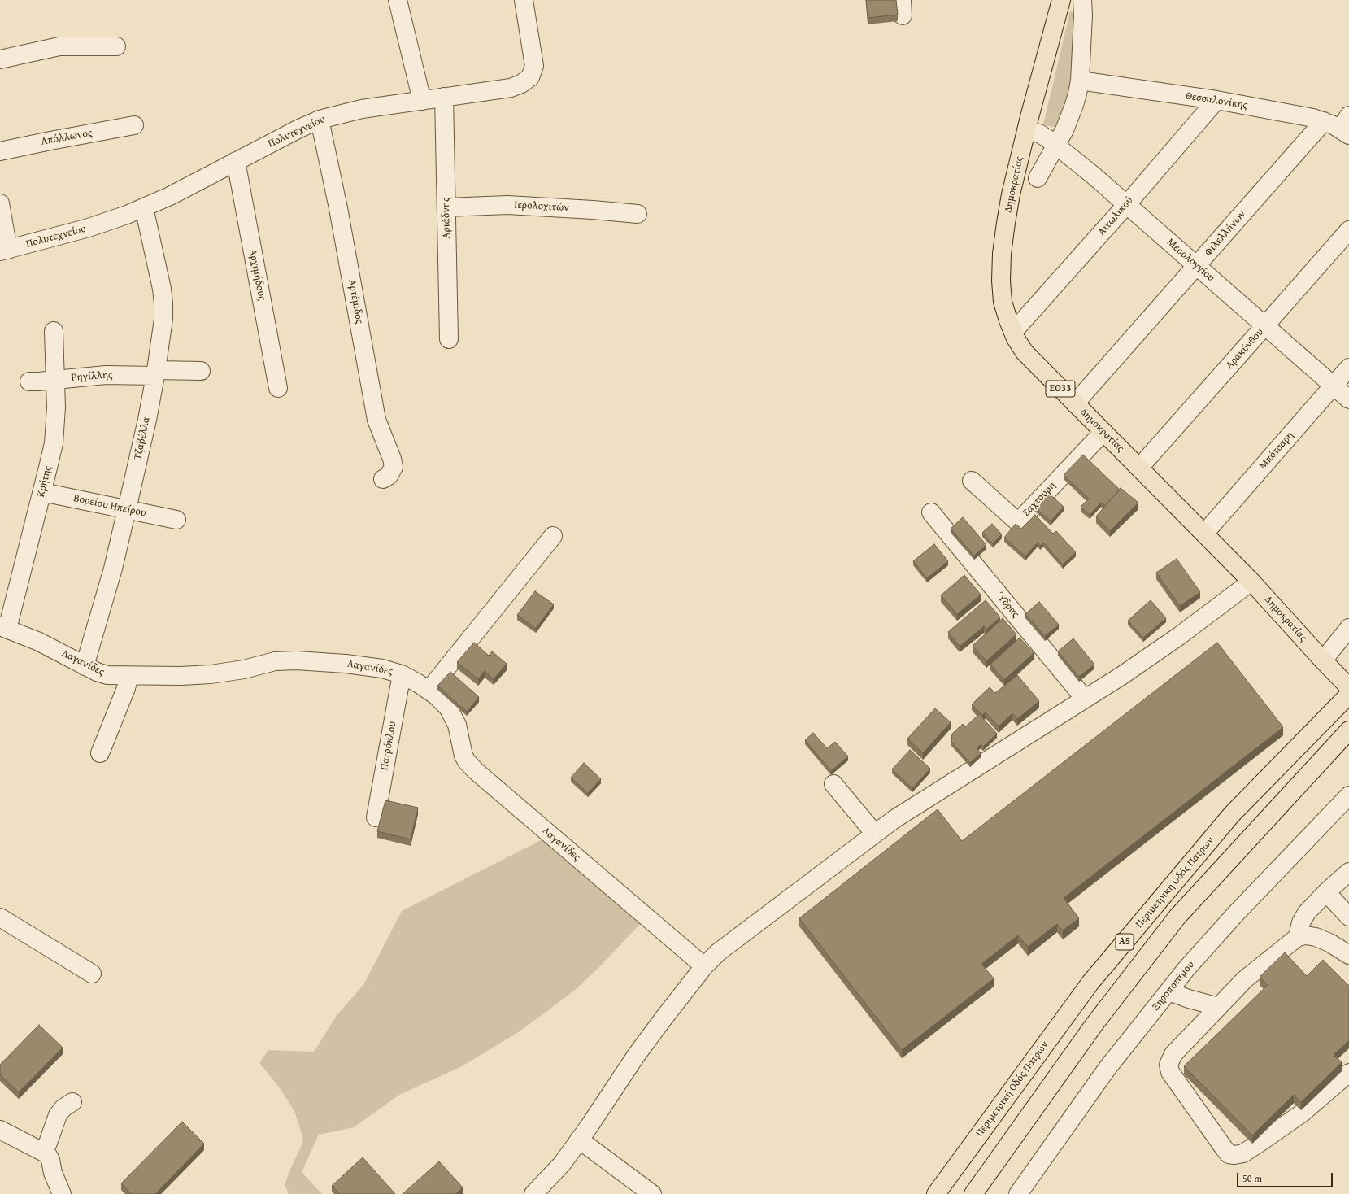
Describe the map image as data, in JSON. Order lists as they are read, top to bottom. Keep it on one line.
{"streets":{"main road":["Δημοκρατίας","ΕΟ33","Περιμετρική Οδός Πατρών","Α5"],"street":["Θεσσαλονίκης","Πολυτεχνείου","Απόλλωνος","Ιερολοχιτών","Αιτωλικού","Αριάδνης","Φιλελλήνων","Μεσολογγίου","Αρχιμήδους","Αρτέμιδος","Αρακύνθου","Ρηγίλλης","Τζαβέλλα","Μπότσαρη","Κρήτης","Σαχτούρη","Βορείου Ηπείρου","Ύδρας","Λαγανίδες","Πατρόκλου","Ξηροποτάμου"]},"crossings":[["Θεσσαλονίκης","Αιτωλικού"],["Θεσσαλονίκης","Φιλελλήνων"],["Πολυτεχνείου","Αριάδνης"],["Πολυτεχνείου","Αρχιμήδους"],["Πολυτεχνείου","Αρτέμιδος"],["Πολυτεχνείου","Τζαβέλλα"],["Δημοκρατίας","Αιτωλικού"],["Δημοκρατίας","Φιλελλήνων"],["Δημοκρατίας","Μεσολογγίου"],["Δημοκρατίας","Αρακύνθου"],["Δημοκρατίας","Μπότσαρη"],["Δημοκρατίας","Σαχτούρη"],["Ιερολοχιτών","Αριάδνης"],["Αιτωλικού","Μεσολογγίου"],["Φιλελλήνων","Μεσολογγίου"],["Μεσολογγίου","Αρακύνθου"],["Μεσολογγίου","Μπότσαρη"],["Ρηγίλλης","Τζαβέλλα"],["Ρηγίλλης","Κρήτης"],["Τζαβέλλα","Βορείου Ηπείρου"],["Τζαβέλλα","Λαγανίδες"],["Κρήτης","Βορείου Ηπείρου"],["Κρήτης","Λαγανίδες"],["Λαγανίδες","Πατρόκλου"]],"scale_bar":"50 m"}
